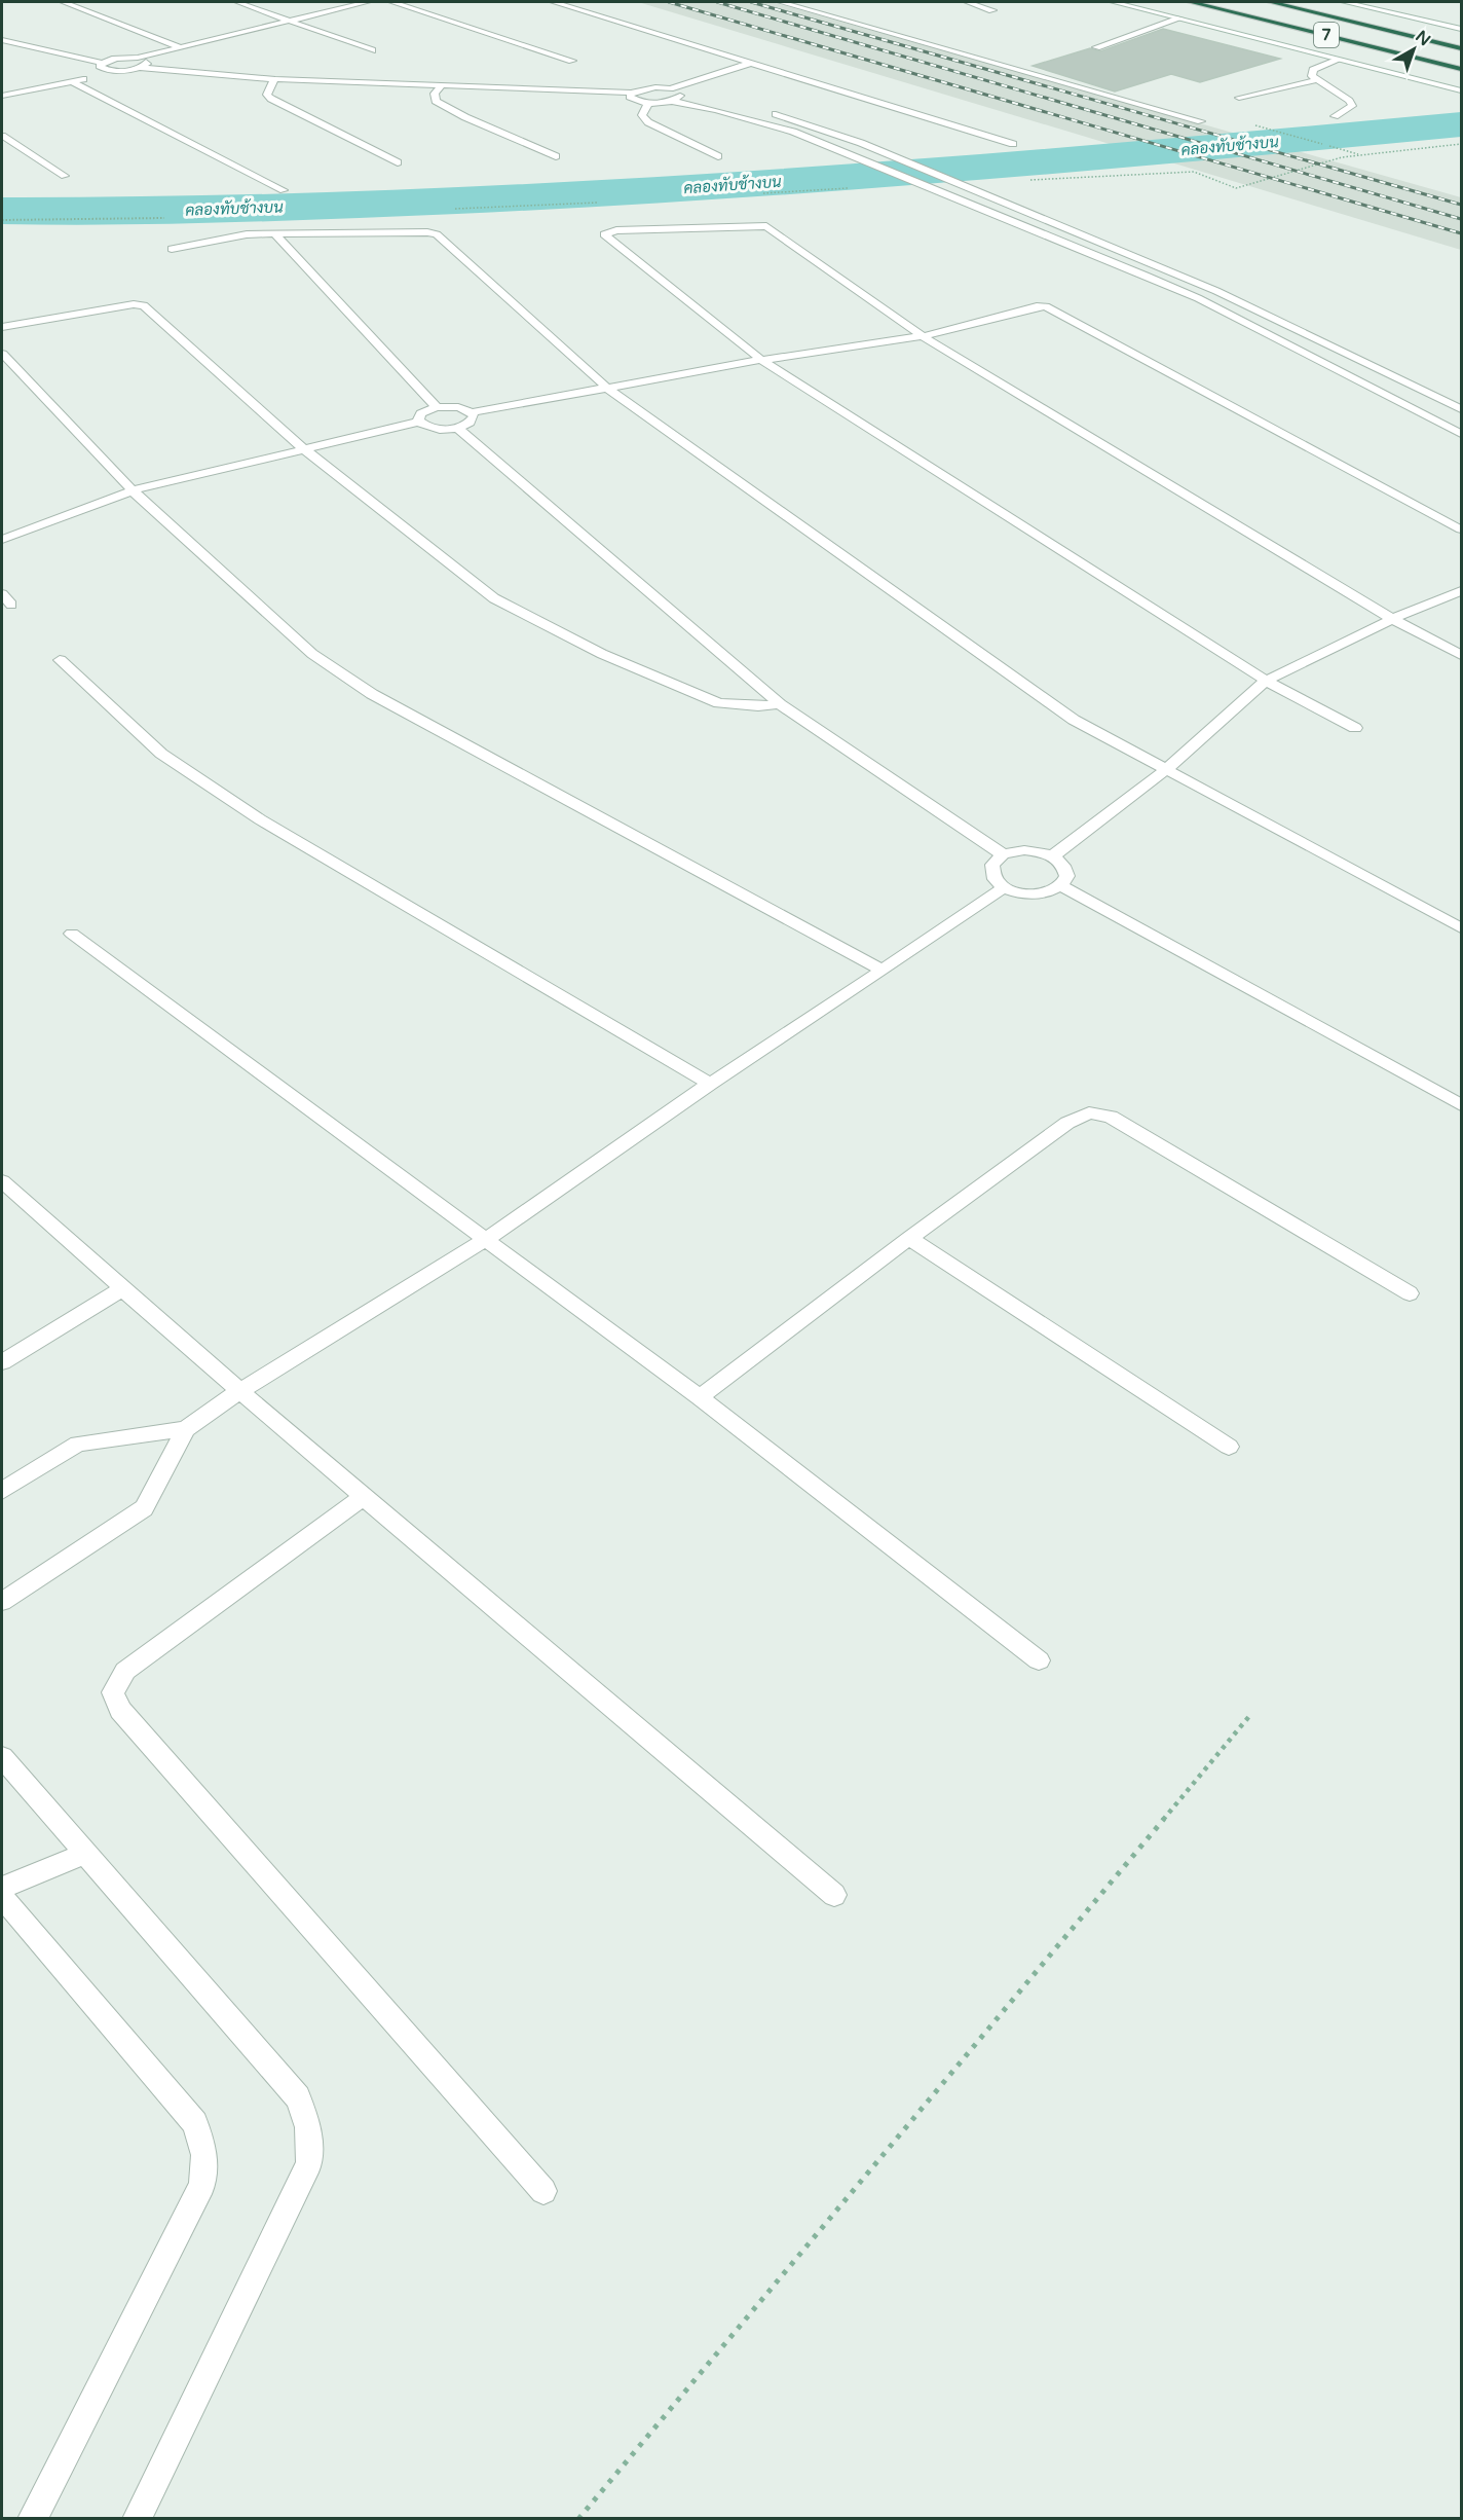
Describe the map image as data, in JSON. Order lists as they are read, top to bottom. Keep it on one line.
{"streets":{"highway":["7"]},"water":["คลองทับช้างบน"],"north":"top right"}
